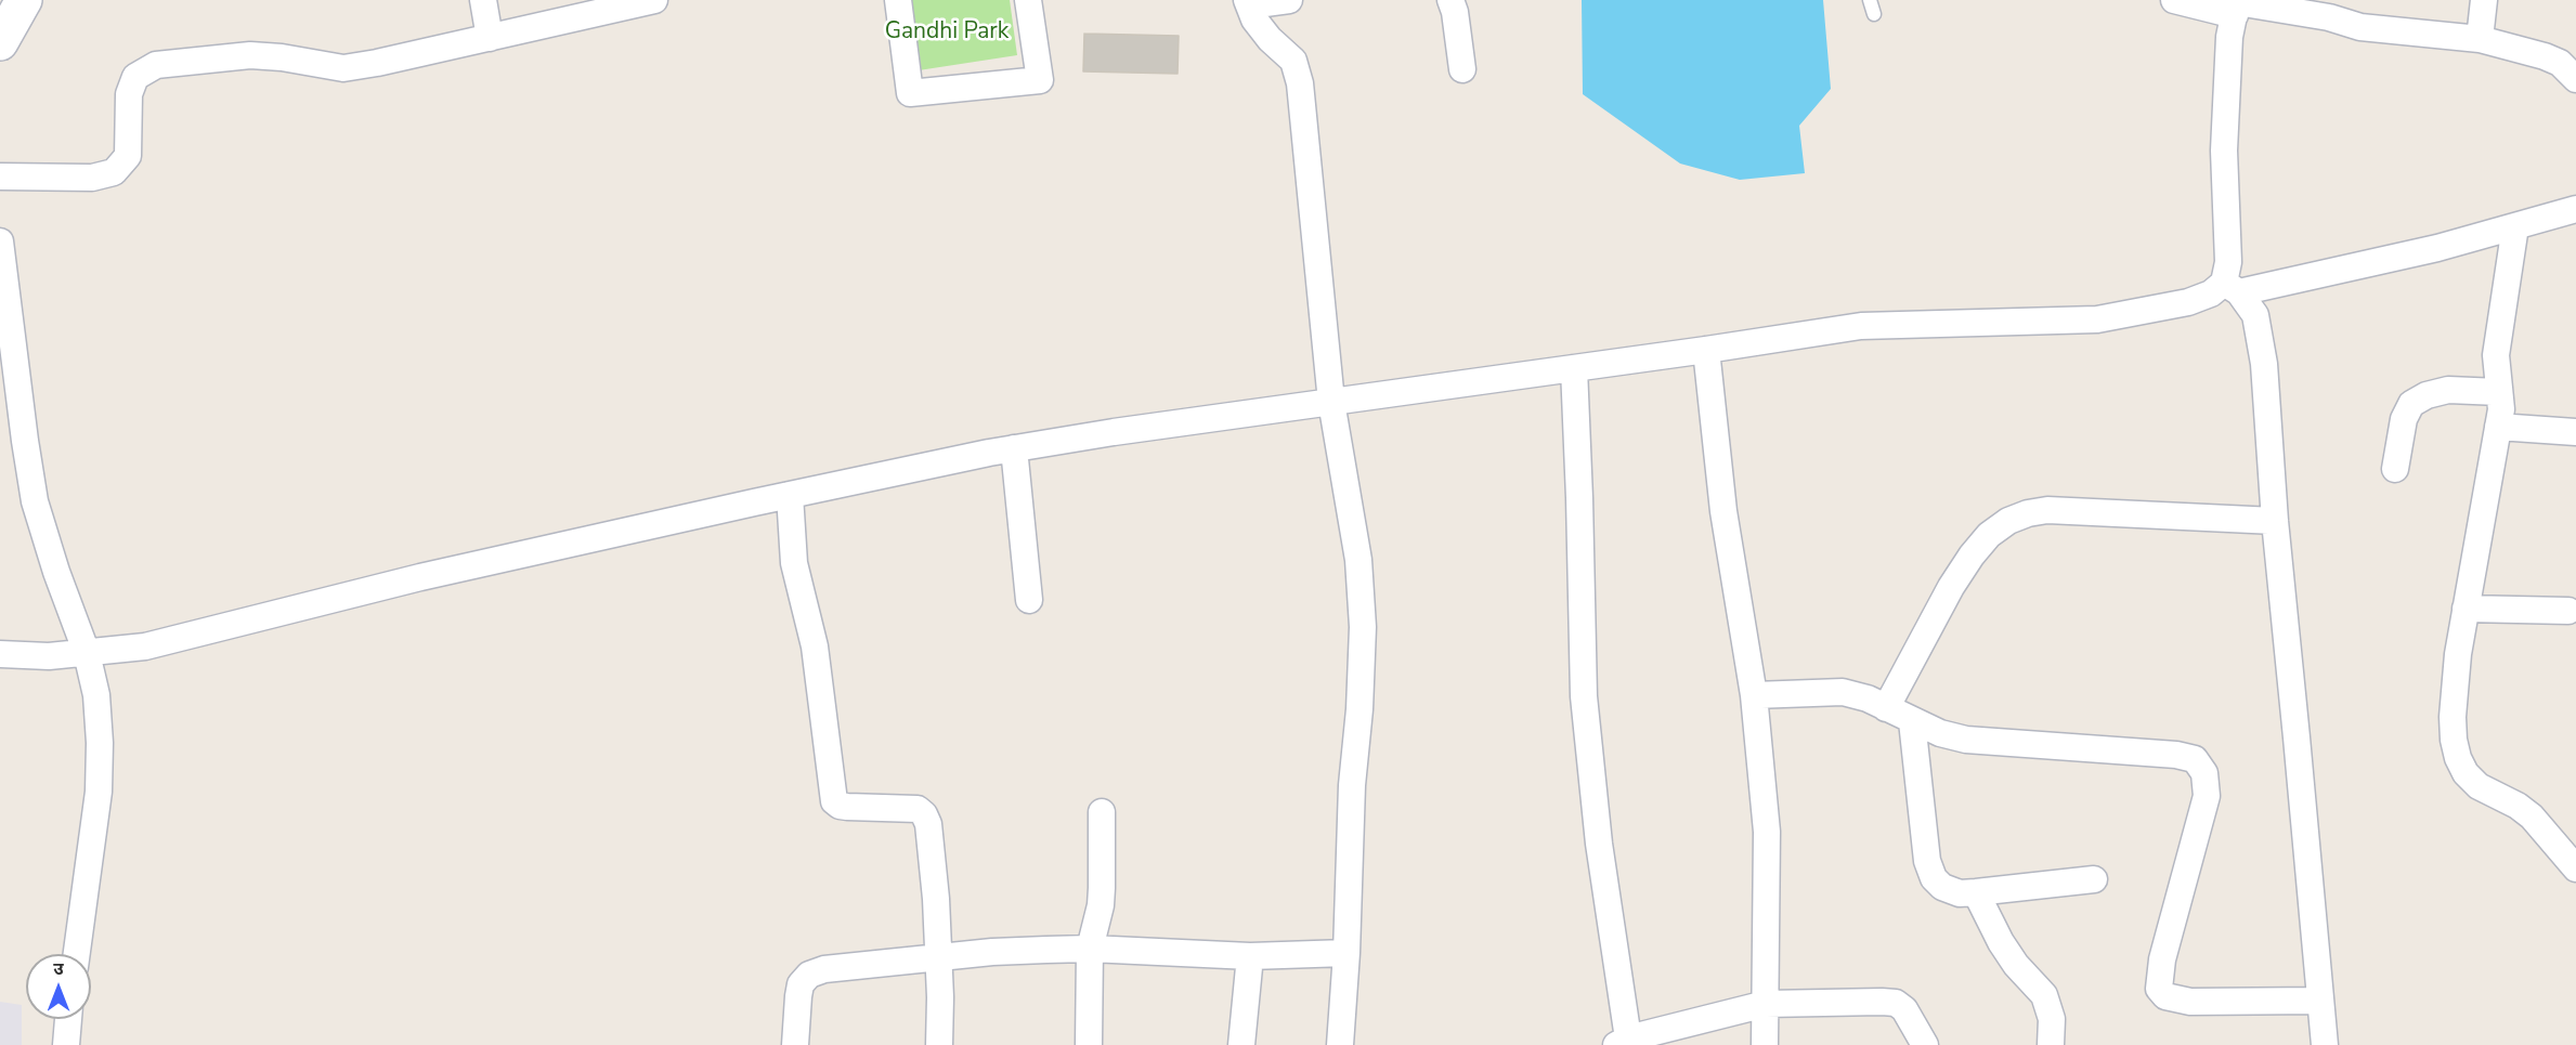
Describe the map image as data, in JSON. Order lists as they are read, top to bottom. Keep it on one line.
{"parks":["Gandhi Park"],"north":"top"}
